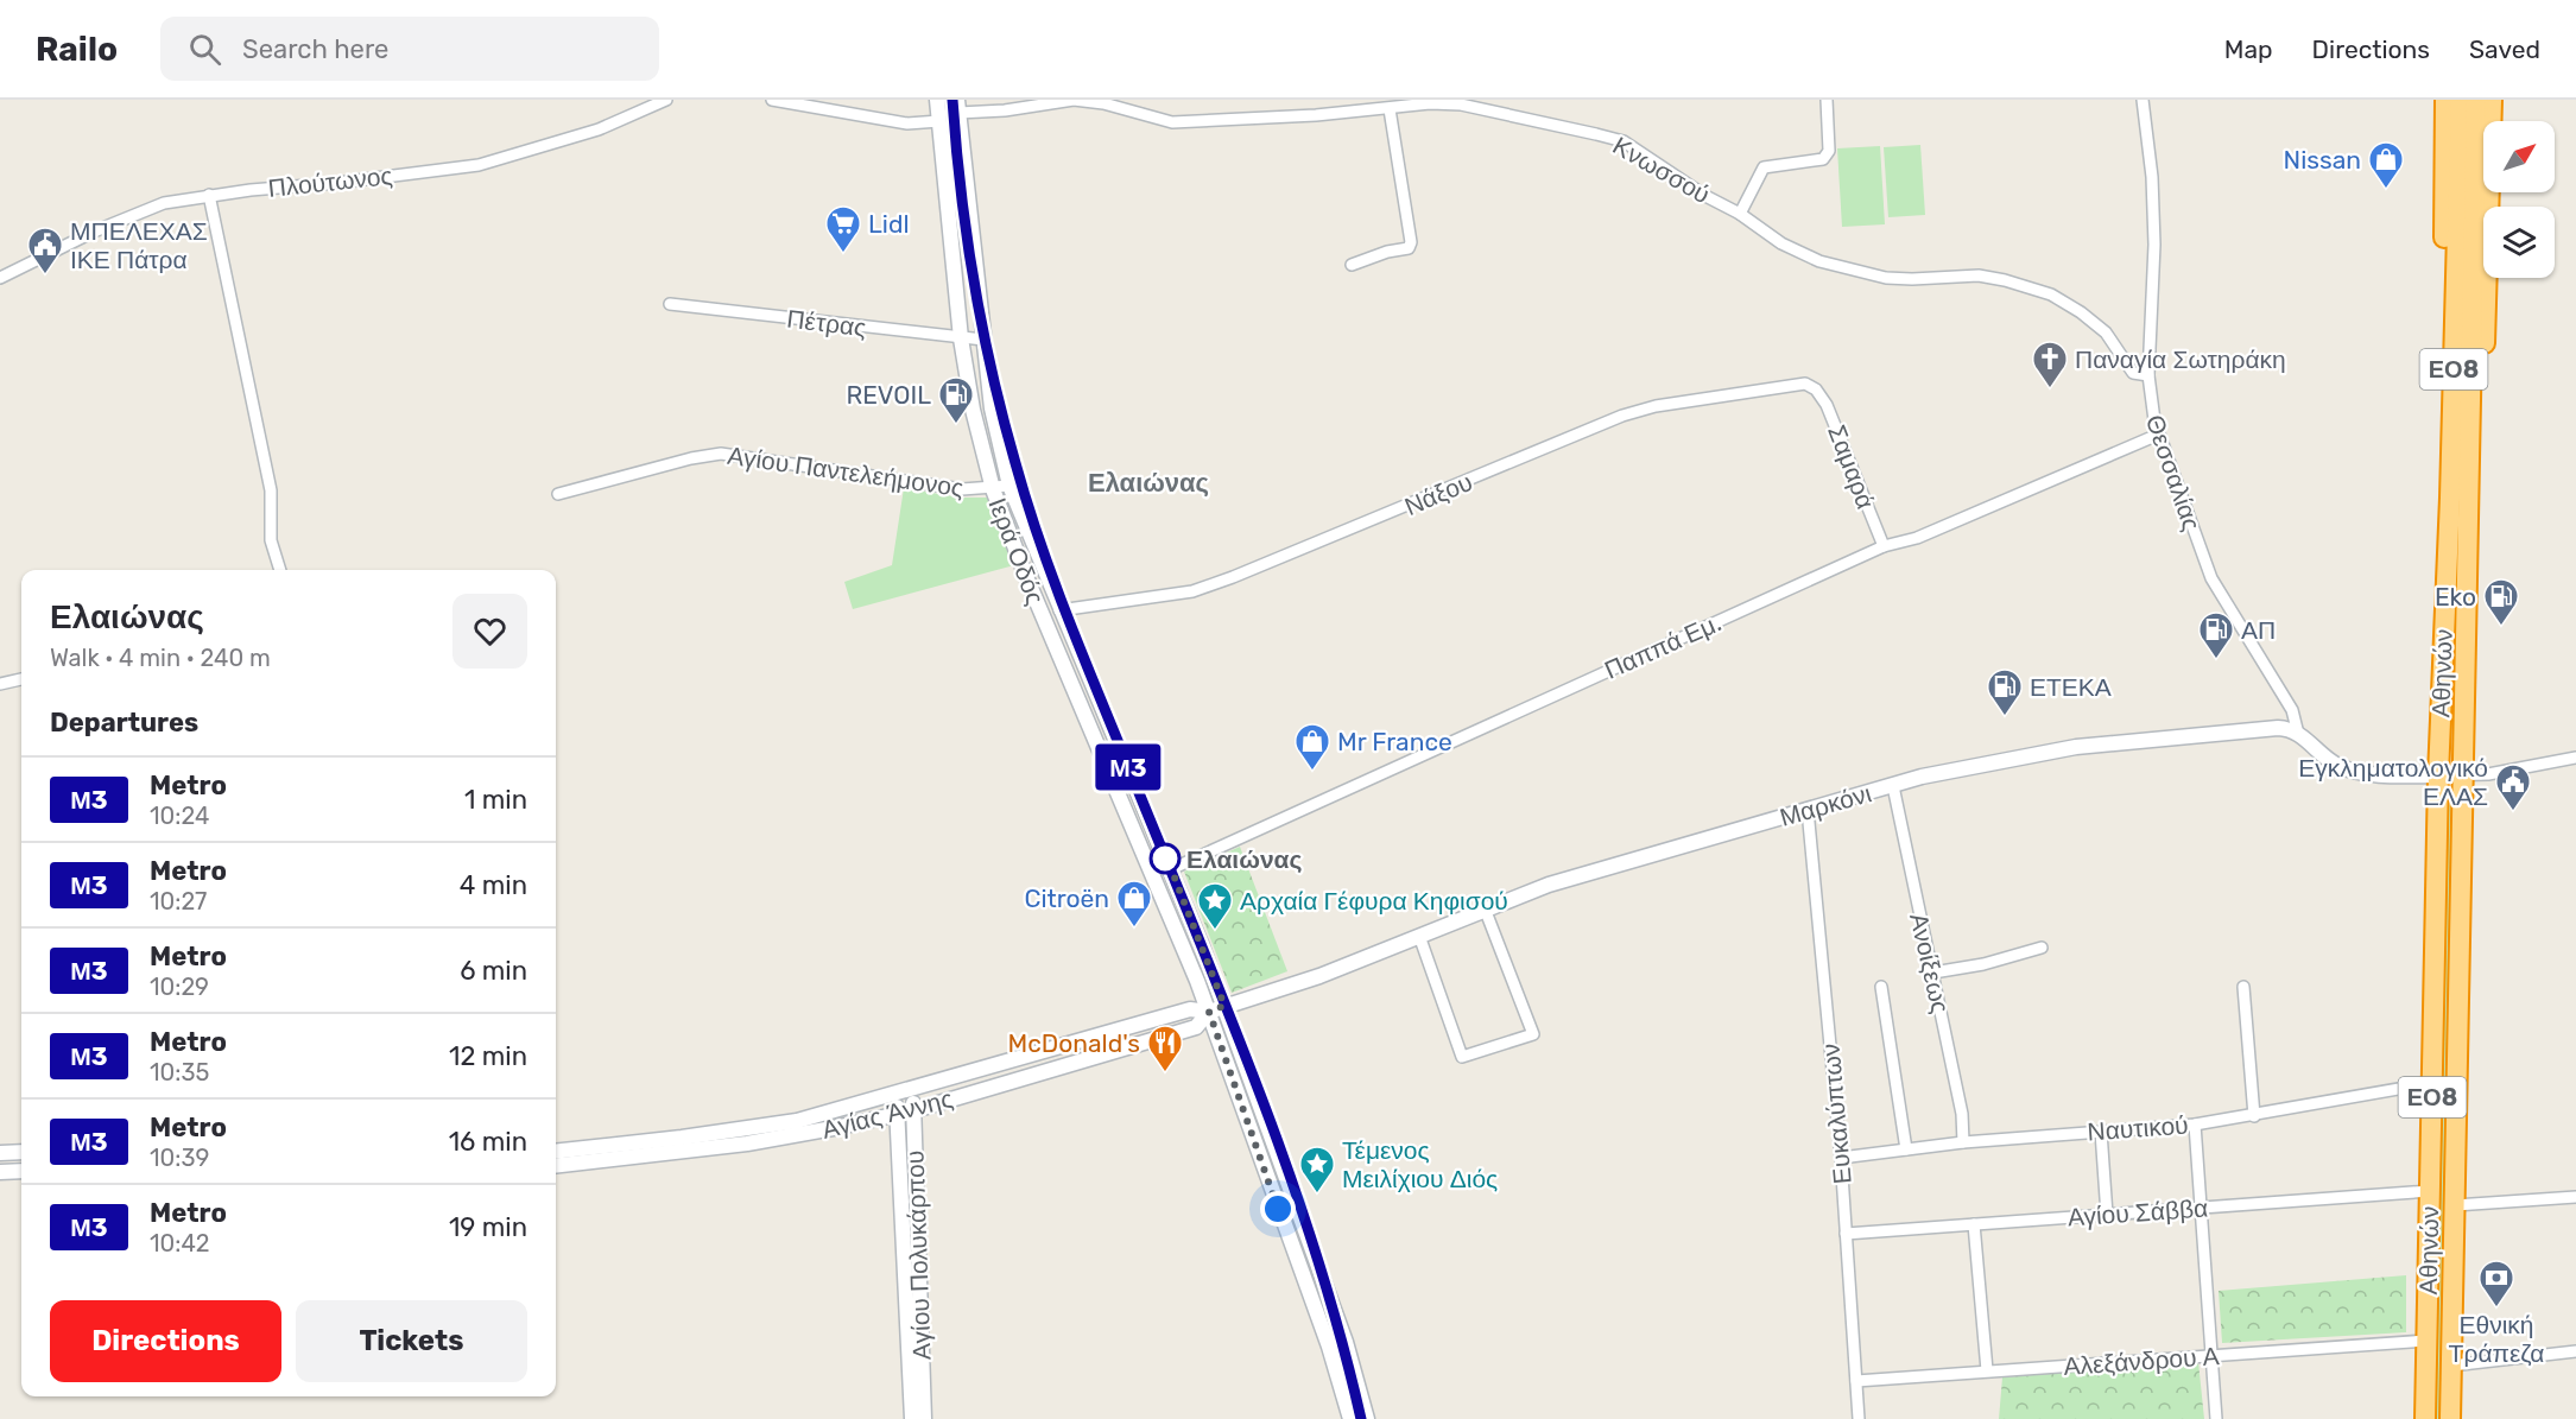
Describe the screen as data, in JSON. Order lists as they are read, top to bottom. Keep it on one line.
{"streets":{"highway":["ΕΟ8","Αθηνών"],"street":["Κνωσσού","Πλούτωνος","Πέτρας","Σαμαρά","Αγίου Παντελεήμονος","Θεσσαλίας","Νάξου","Ιερά Οδός","Παππά Εμ.","Μαρκόνι","Ανοίξεως","Αγίας Άννης","Ευκαλύπτων","Ναυτικού","Αγίου Σάββα","Αγίου Πολυκάρπου","Αλεξάνδρου Α"]},"crossings":[["Κνωσσού","Θεσσαλίας"],["Κνωσσού","Ιερά Οδός"],["Πέτρας","Ιερά Οδός"],["Σαμαρά","Νάξου"],["Σαμαρά","Παππά Εμ."],["Αγίου Παντελεήμονος","Ιερά Οδός"],["Θεσσαλίας","Παππά Εμ."],["Θεσσαλίας","Μαρκόνι"],["Νάξου","Ιερά Οδός"],["Ιερά Οδός","Παππά Εμ."],["Ιερά Οδός","Μαρκόνι"],["Ιερά Οδός","Αγίας Άννης"],["Αθηνών","Ναυτικού"],["Αθηνών","Αγίου Σάββα"],["Αθηνών","Αλεξάνδρου Α"],["Μαρκόνι","Ανοίξεως"],["Μαρκόνι","Αγίας Άννης"],["Μαρκόνι","Ευκαλύπτων"],["Ανοίξεως","Ναυτικού"],["Αγίας Άννης","Αγίου Πολυκάρπου"],["Ευκαλύπτων","Ναυτικού"],["Ευκαλύπτων","Αγίου Σάββα"],["Ευκαλύπτων","Αλεξάνδρου Α"]],"districts":["Ελαιώνας"],"places":{"shop":["Nissan","Mr France","Citroën"],"supermarket":["Lidl"],"public building":["ΜΠΕΛΕΧΑΣ ΙΚΕ Πάτρα","Εγκληματολογικό ΕΛΑΣ"],"church":["Παναγία Σωτηράκη"],"fuel station":["REVOIL","Eko","ΑΠ","ΕΤΕΚΑ"],"other":["Ελαιώνας"],"place":["Αρχαία Γέφυρα Κηφισού","Τέμενος Μειλίχιου Διός"],"restaurant":["McDonald's"],"bank":["Εθνική Τράπεζα"]},"lines":["metro line Μ3"],"north":"top right","page":{"header":"Railo","search":"Search here","nav":["Map","Directions","Saved"],"on_map":"Μ3","heading":[["Ελαιώνας","Walk · 4 min · 240 m"],"Departures"],"list":[{"mark":"Μ3","name":"Metro","note":"10:24","value":"1 min"},{"mark":"Μ3","name":"Metro","note":"10:27","value":"4 min"},{"mark":"Μ3","name":"Metro","note":"10:29","value":"6 min"},{"mark":"Μ3","name":"Metro","note":"10:35","value":"12 min"},{"mark":"Μ3","name":"Metro","note":"10:39","value":"16 min"},{"mark":"Μ3","name":"Metro","note":"10:42","value":"19 min"}],"buttons":["Directions","Tickets"]}}
